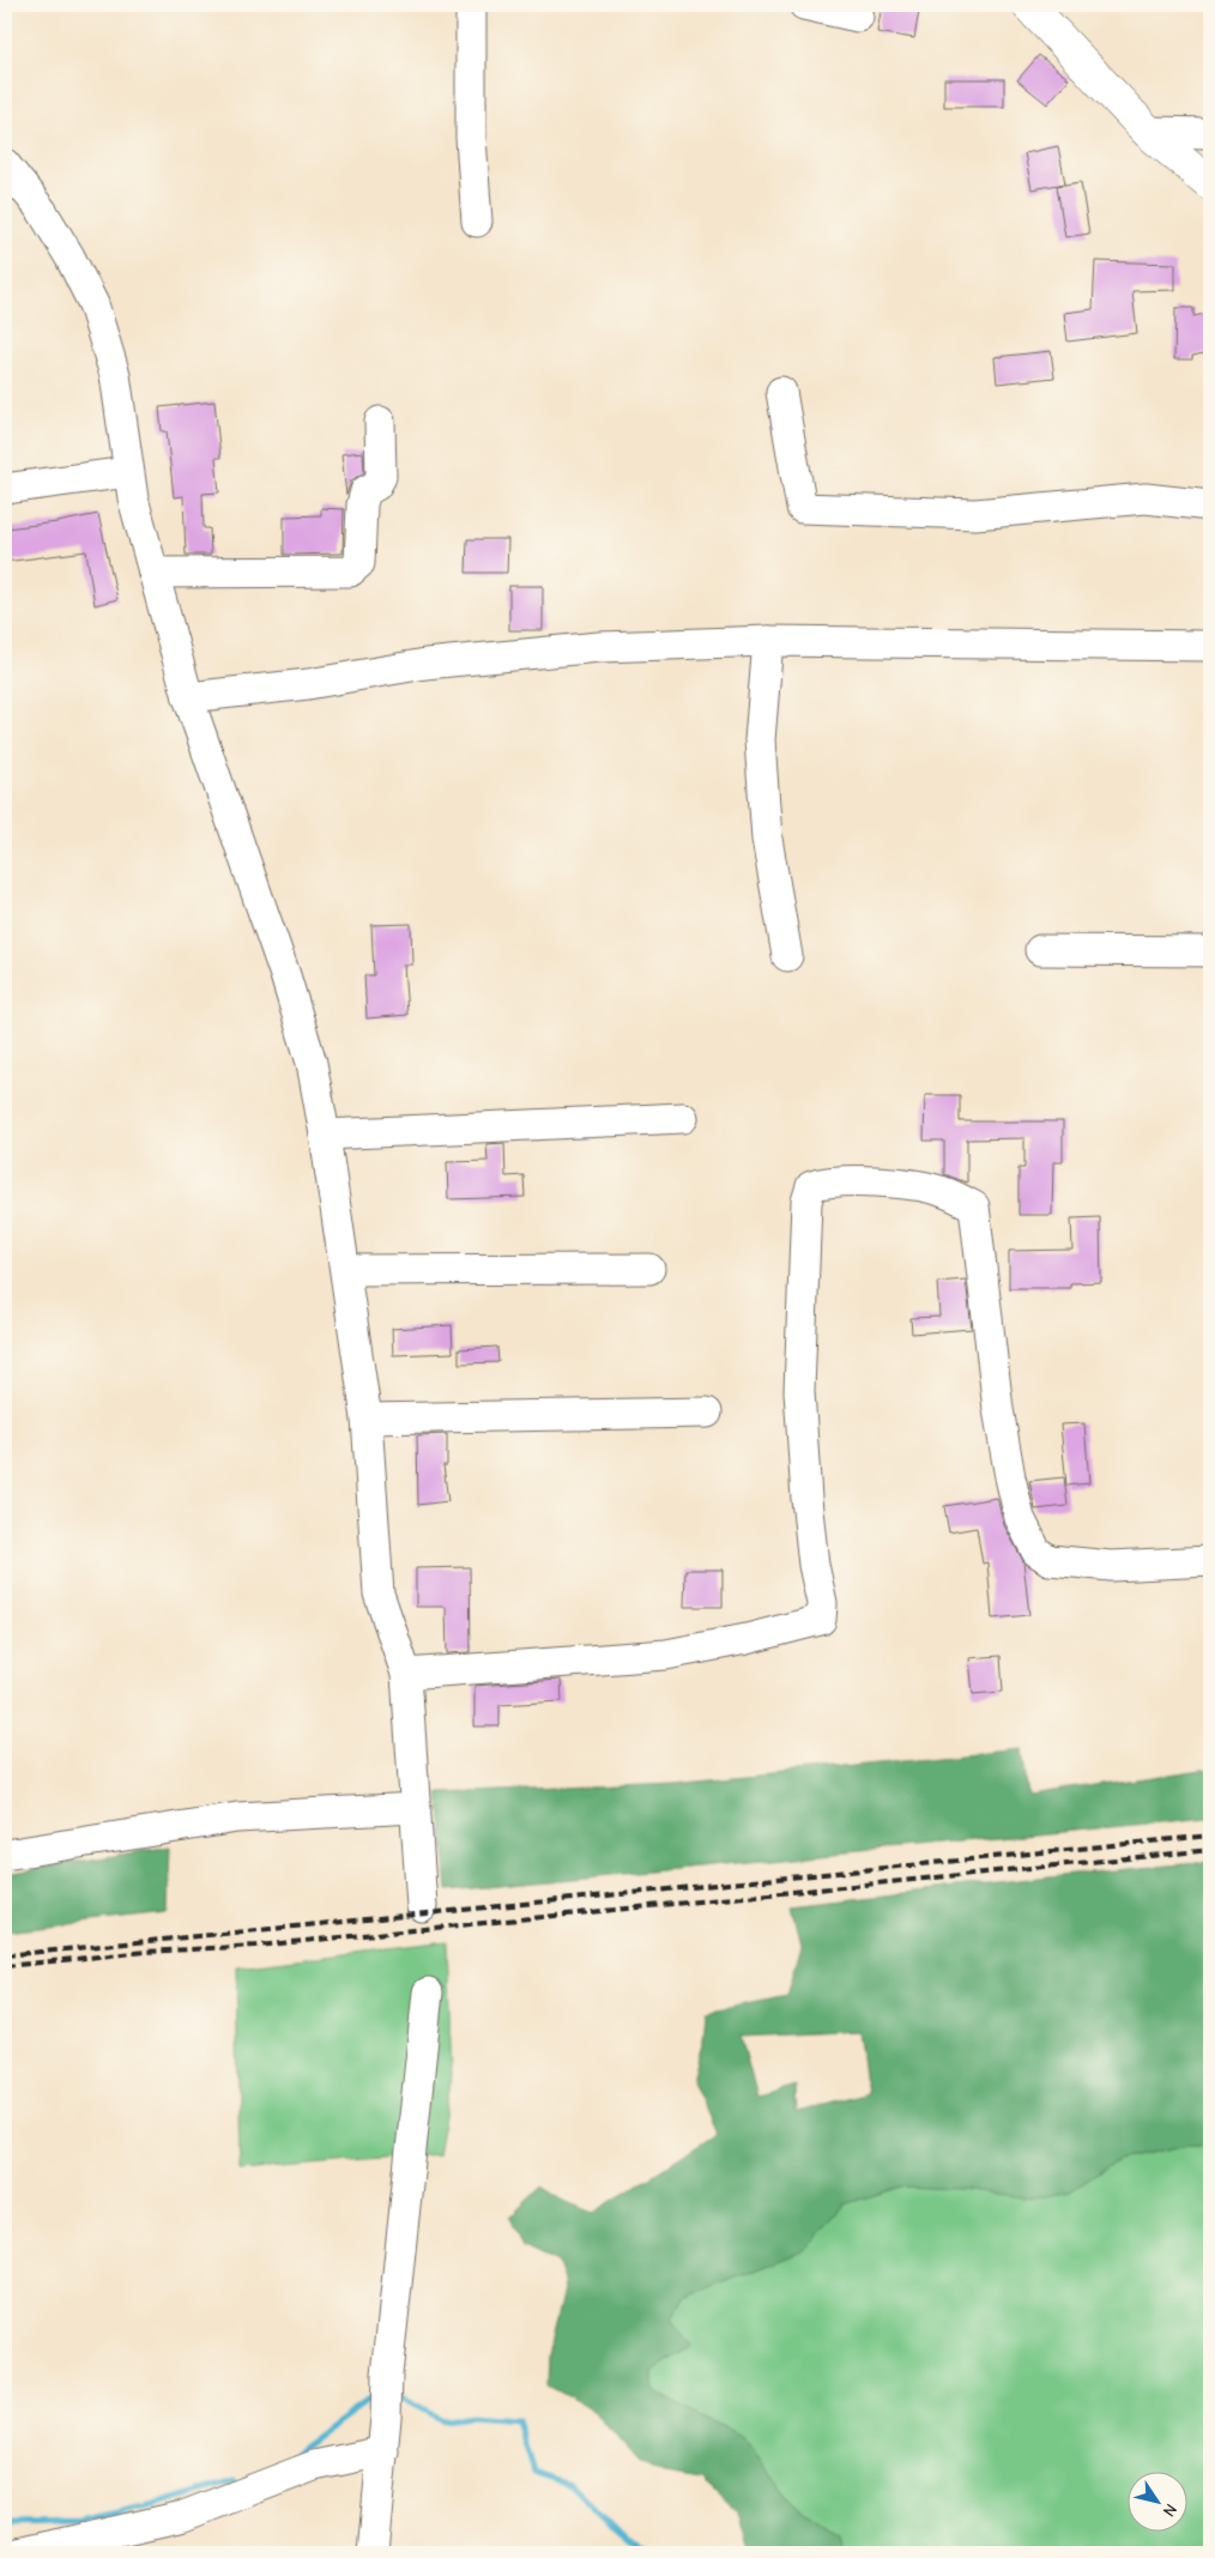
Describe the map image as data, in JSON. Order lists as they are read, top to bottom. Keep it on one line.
{"north":"bottom right"}
